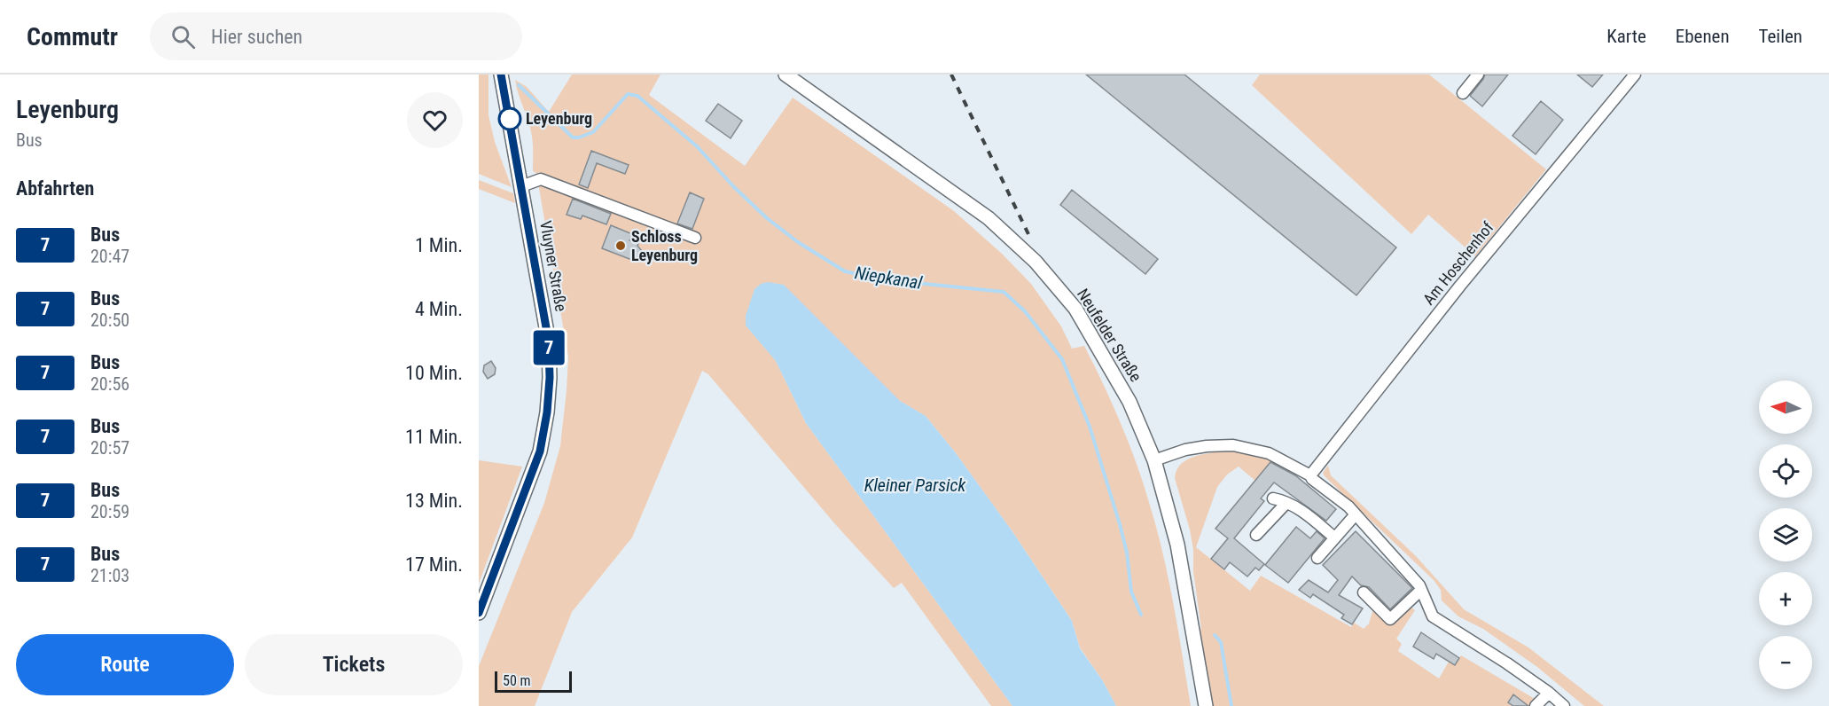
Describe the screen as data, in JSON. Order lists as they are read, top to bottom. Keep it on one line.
{"streets":{"main road":["Vluyner Straße","Neufelder Straße"],"street":["Am Hoschenhof"]},"water":["Niepkanal","Kleiner Parsick"],"places":["Leyenburg","Schloss Leyenburg"],"lines":["bus line 7"],"scale_bar":"50 m","north":"left","page":{"header":"Commutr","search":"Hier suchen","nav":["Karte","Ebenen","Teilen"],"heading":[["Leyenburg","Bus"],"Abfahrten"],"on_map":"7","list":[{"mark":"7","name":"Bus","note":"20:47","value":"1 Min."},{"mark":"7","name":"Bus","note":"20:50","value":"4 Min."},{"mark":"7","name":"Bus","note":"20:56","value":"10 Min."},{"mark":"7","name":"Bus","note":"20:57","value":"11 Min."},{"mark":"7","name":"Bus","note":"20:59","value":"13 Min."},{"mark":"7","name":"Bus","note":"21:03","value":"17 Min."}],"map_buttons":["+","−"],"buttons":["Route","Tickets"],"scale":"50 m"}}
